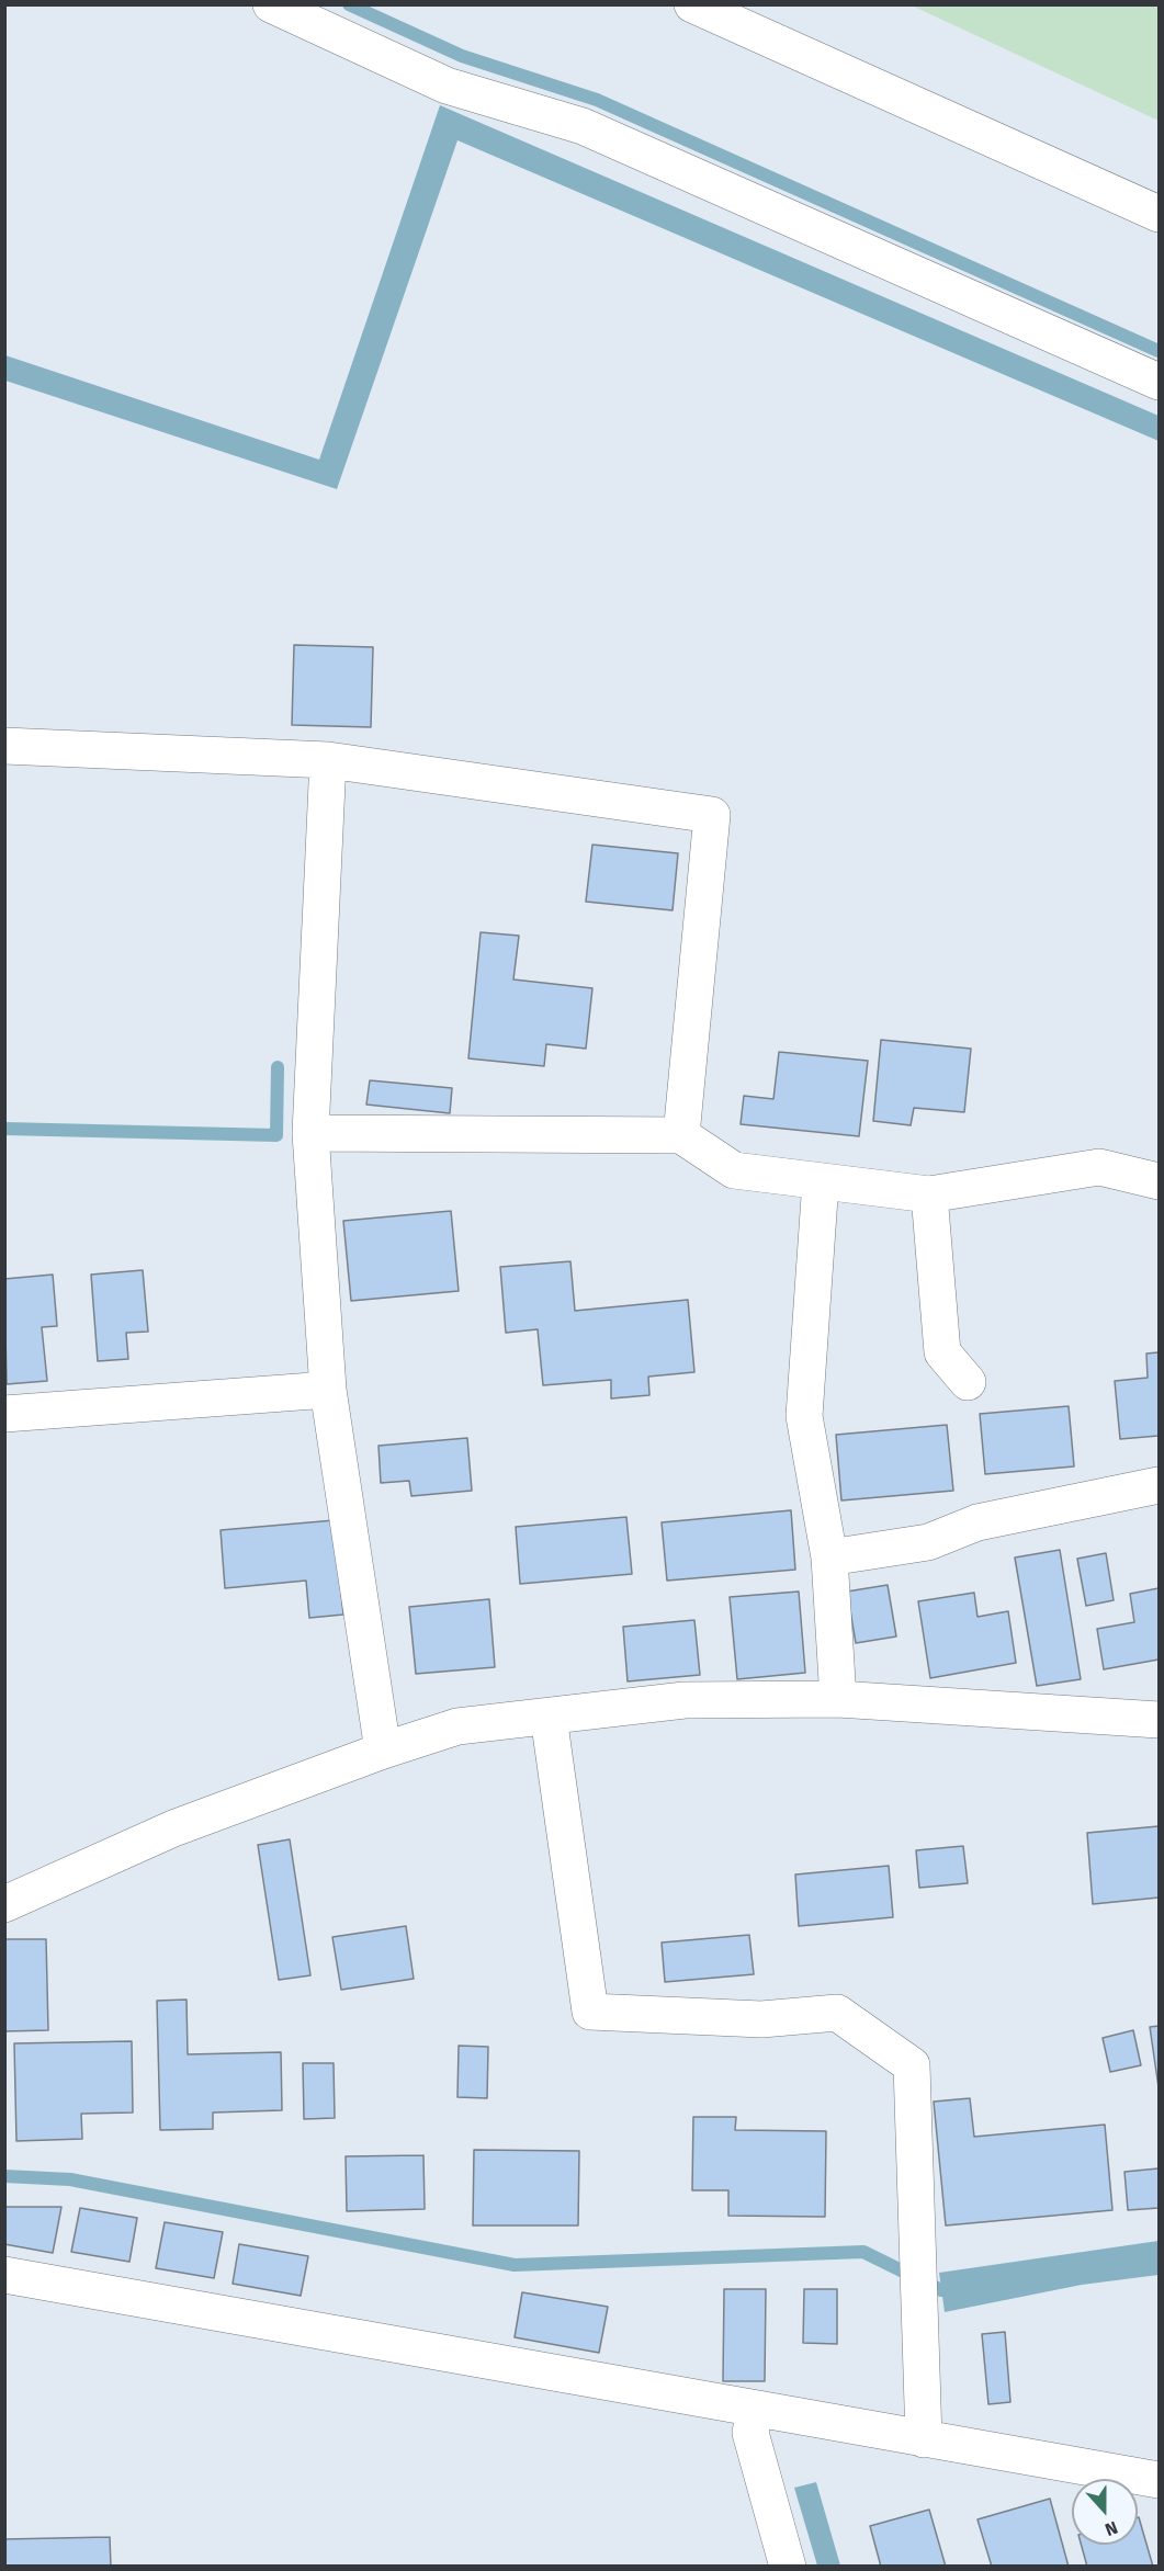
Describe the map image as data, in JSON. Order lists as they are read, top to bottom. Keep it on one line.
{"north":"bottom"}
